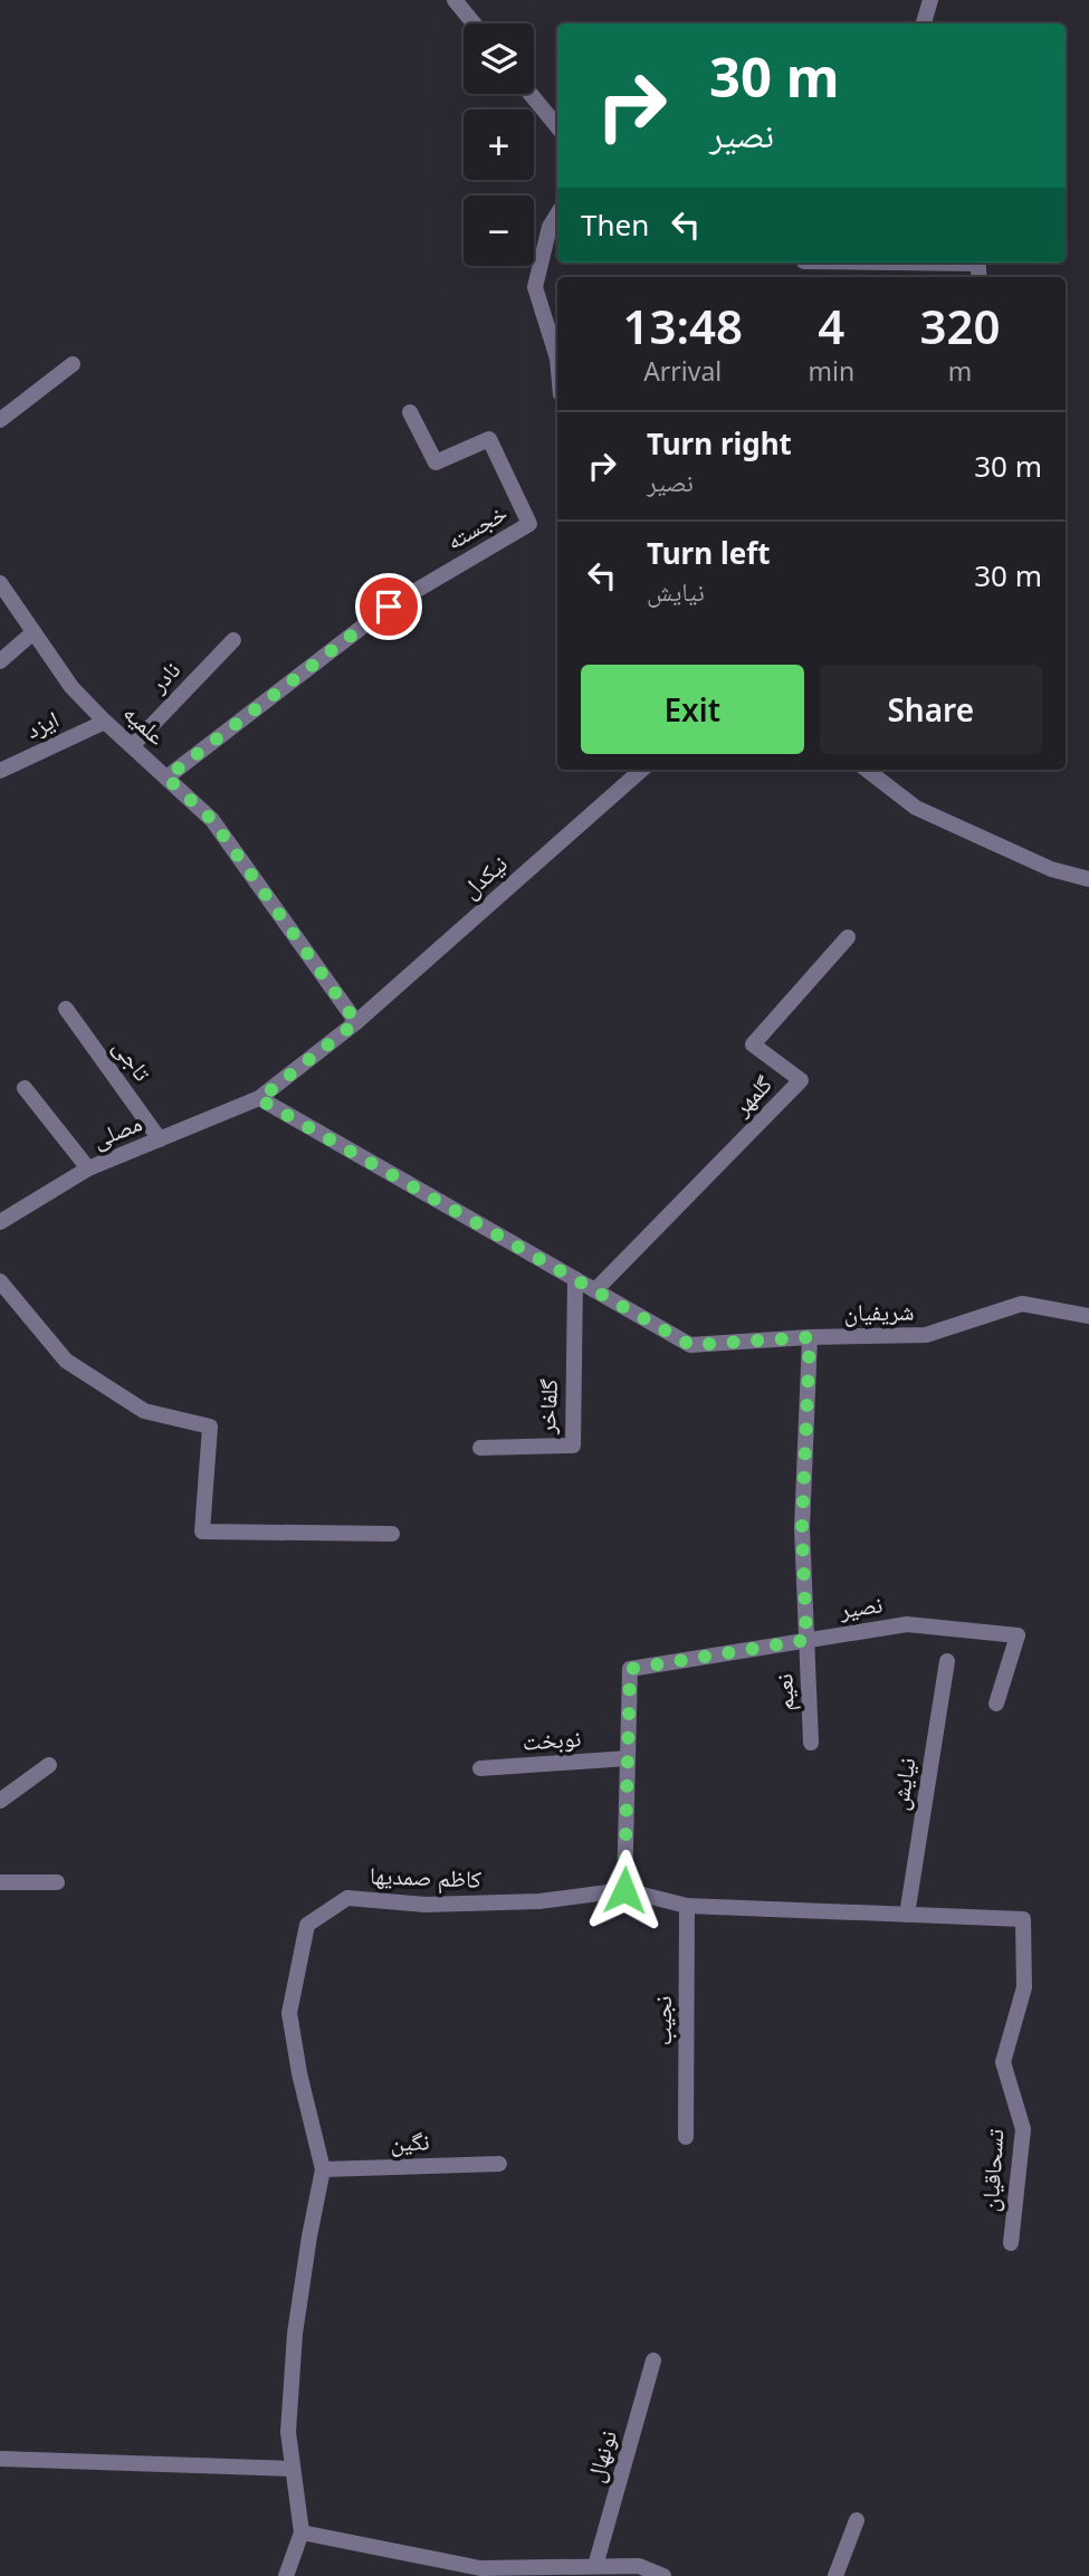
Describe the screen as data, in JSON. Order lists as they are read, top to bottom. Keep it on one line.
{"streets":{"street":["خجسته","نادر","ایزد","علمیه","نیکدل","تاجی","گلمهر","مصلی","شریفیان","گلفاخر","نصیر","نعیم","نوبخت","نیایش","کاظم صمدیها","نجیب","نگین","تسحاقیان","نونهال"]},"crossings":[["خجسته","علمیه"],["نادر","علمیه"],["ایزد","علمیه"],["علمیه","نیکدل"],["تاجی","مصلی"],["گلمهر","شریفیان"],["مصلی","شریفیان"],["شریفیان","گلفاخر"],["نصیر","نعیم"],["نصیر","نوبخت"],["نصیر","کاظم صمدیها"],["نیایش","کاظم صمدیها"],["کاظم صمدیها","نجیب"],["کاظم صمدیها","نگین"],["کاظم صمدیها","تسحاقیان"]],"page":{"map_buttons":["+","−"],"turn":["30 m","نصیر"],"then":"Then","eta":["13:48","Arrival","4","min","320","m"],"list":[{"name":"Turn right","note":"نصیر","value":"30 m"},{"name":"Turn left","note":"نیایش","value":"30 m"}],"buttons":["Exit","Share"]}}
